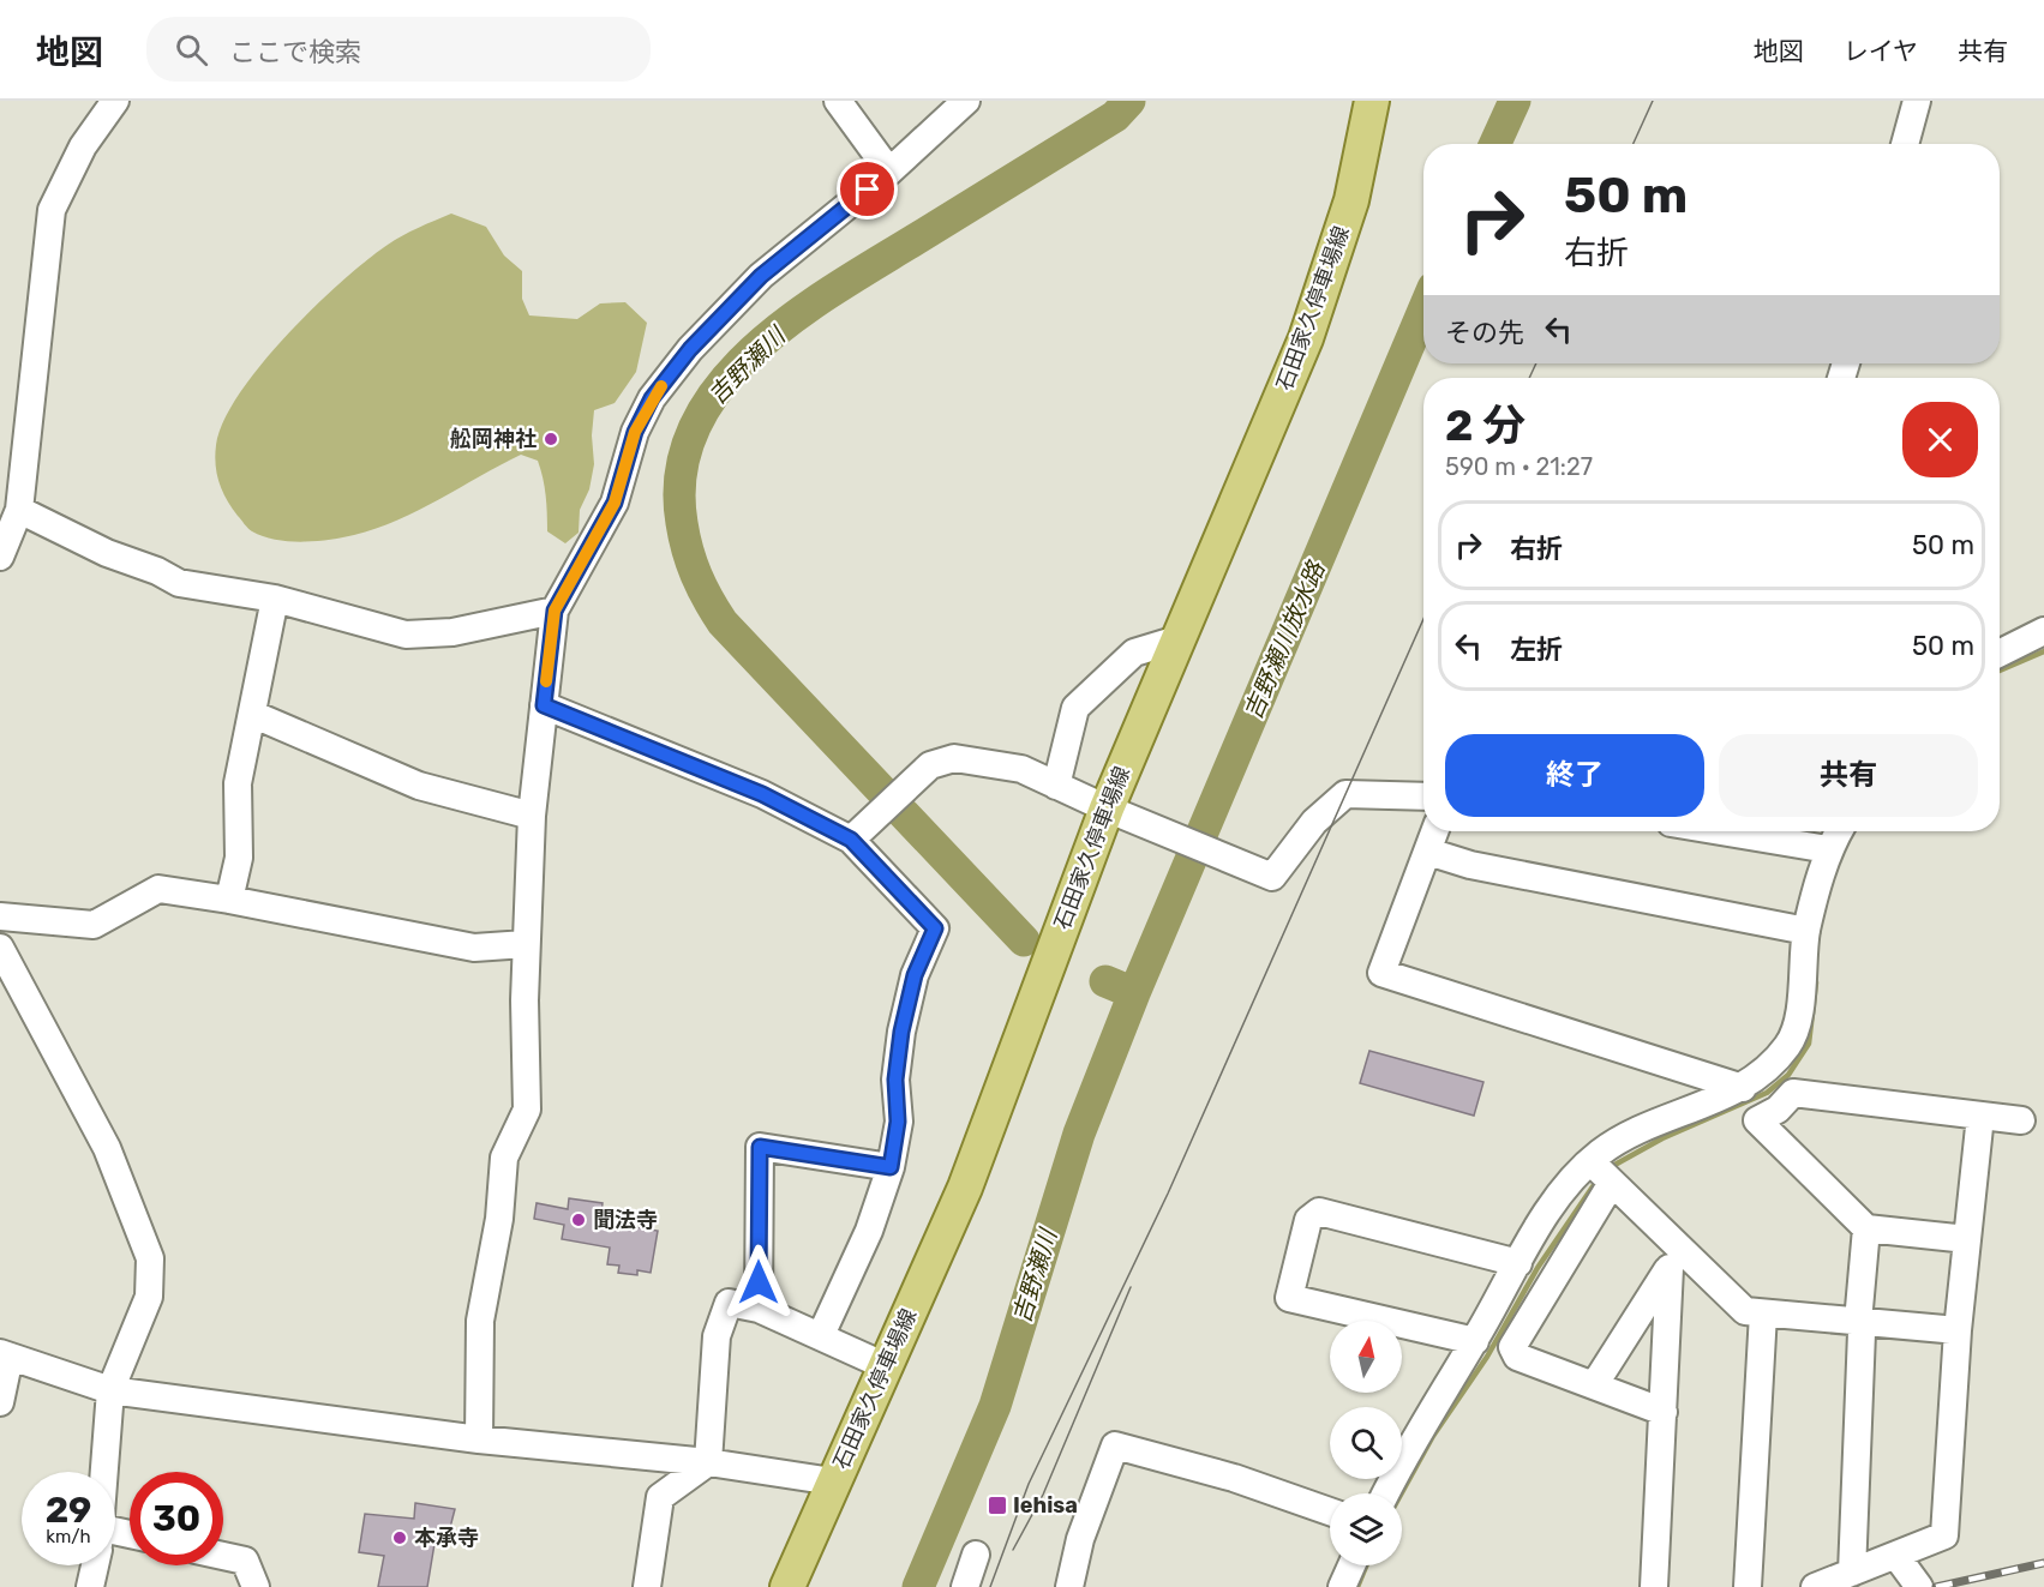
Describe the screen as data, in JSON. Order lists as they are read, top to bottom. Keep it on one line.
{"streets":{"main road":["石田家久停車場線"]},"water":["吉野瀬川","吉野瀬川放水路"],"places":{"other":["舩岡神社","聞法寺","本承寺"],"transit":["Iehisa"]},"north":"top","page":{"header":"地図","search":"ここで検索","nav":["地図","レイヤ","共有"],"turn":["50 m","右折"],"then":"その先","heading":["2 分","590 m · 21:27"],"list":[{"name":"右折","value":"50 m"},{"name":"左折","value":"50 m"}],"buttons":["終了","共有"],"speed":"29 km/h","limit":"30"}}
